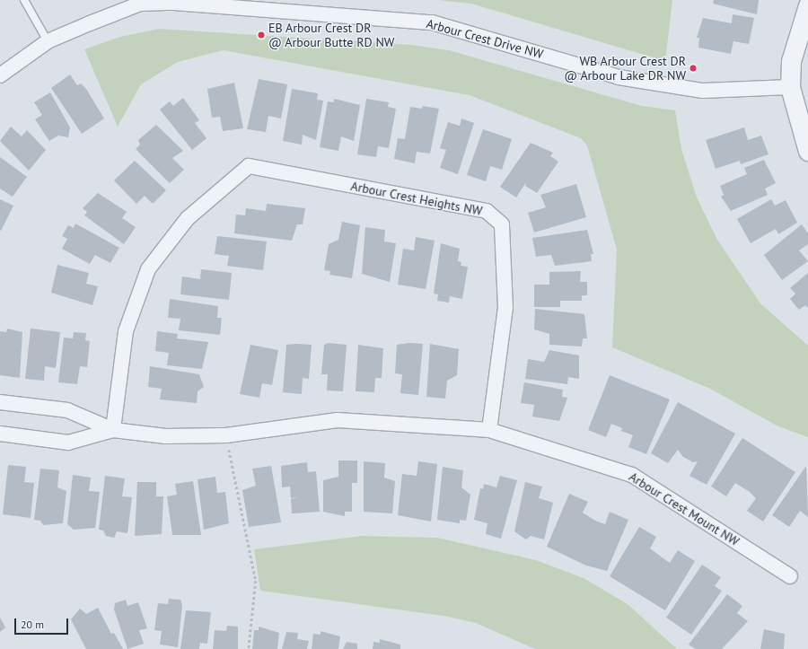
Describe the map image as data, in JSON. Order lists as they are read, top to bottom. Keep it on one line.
{"streets":{"street":["Arbour Crest Drive NW","Arbour Crest Heights NW","Arbour Crest Mount NW"]},"crossings":[["Arbour Crest Heights NW","Arbour Crest Mount NW"]],"places":["EB Arbour Crest DR @ Arbour Butte RD NW","WB Arbour Crest DR @ Arbour Lake DR NW"],"scale_bar":"20 m"}
